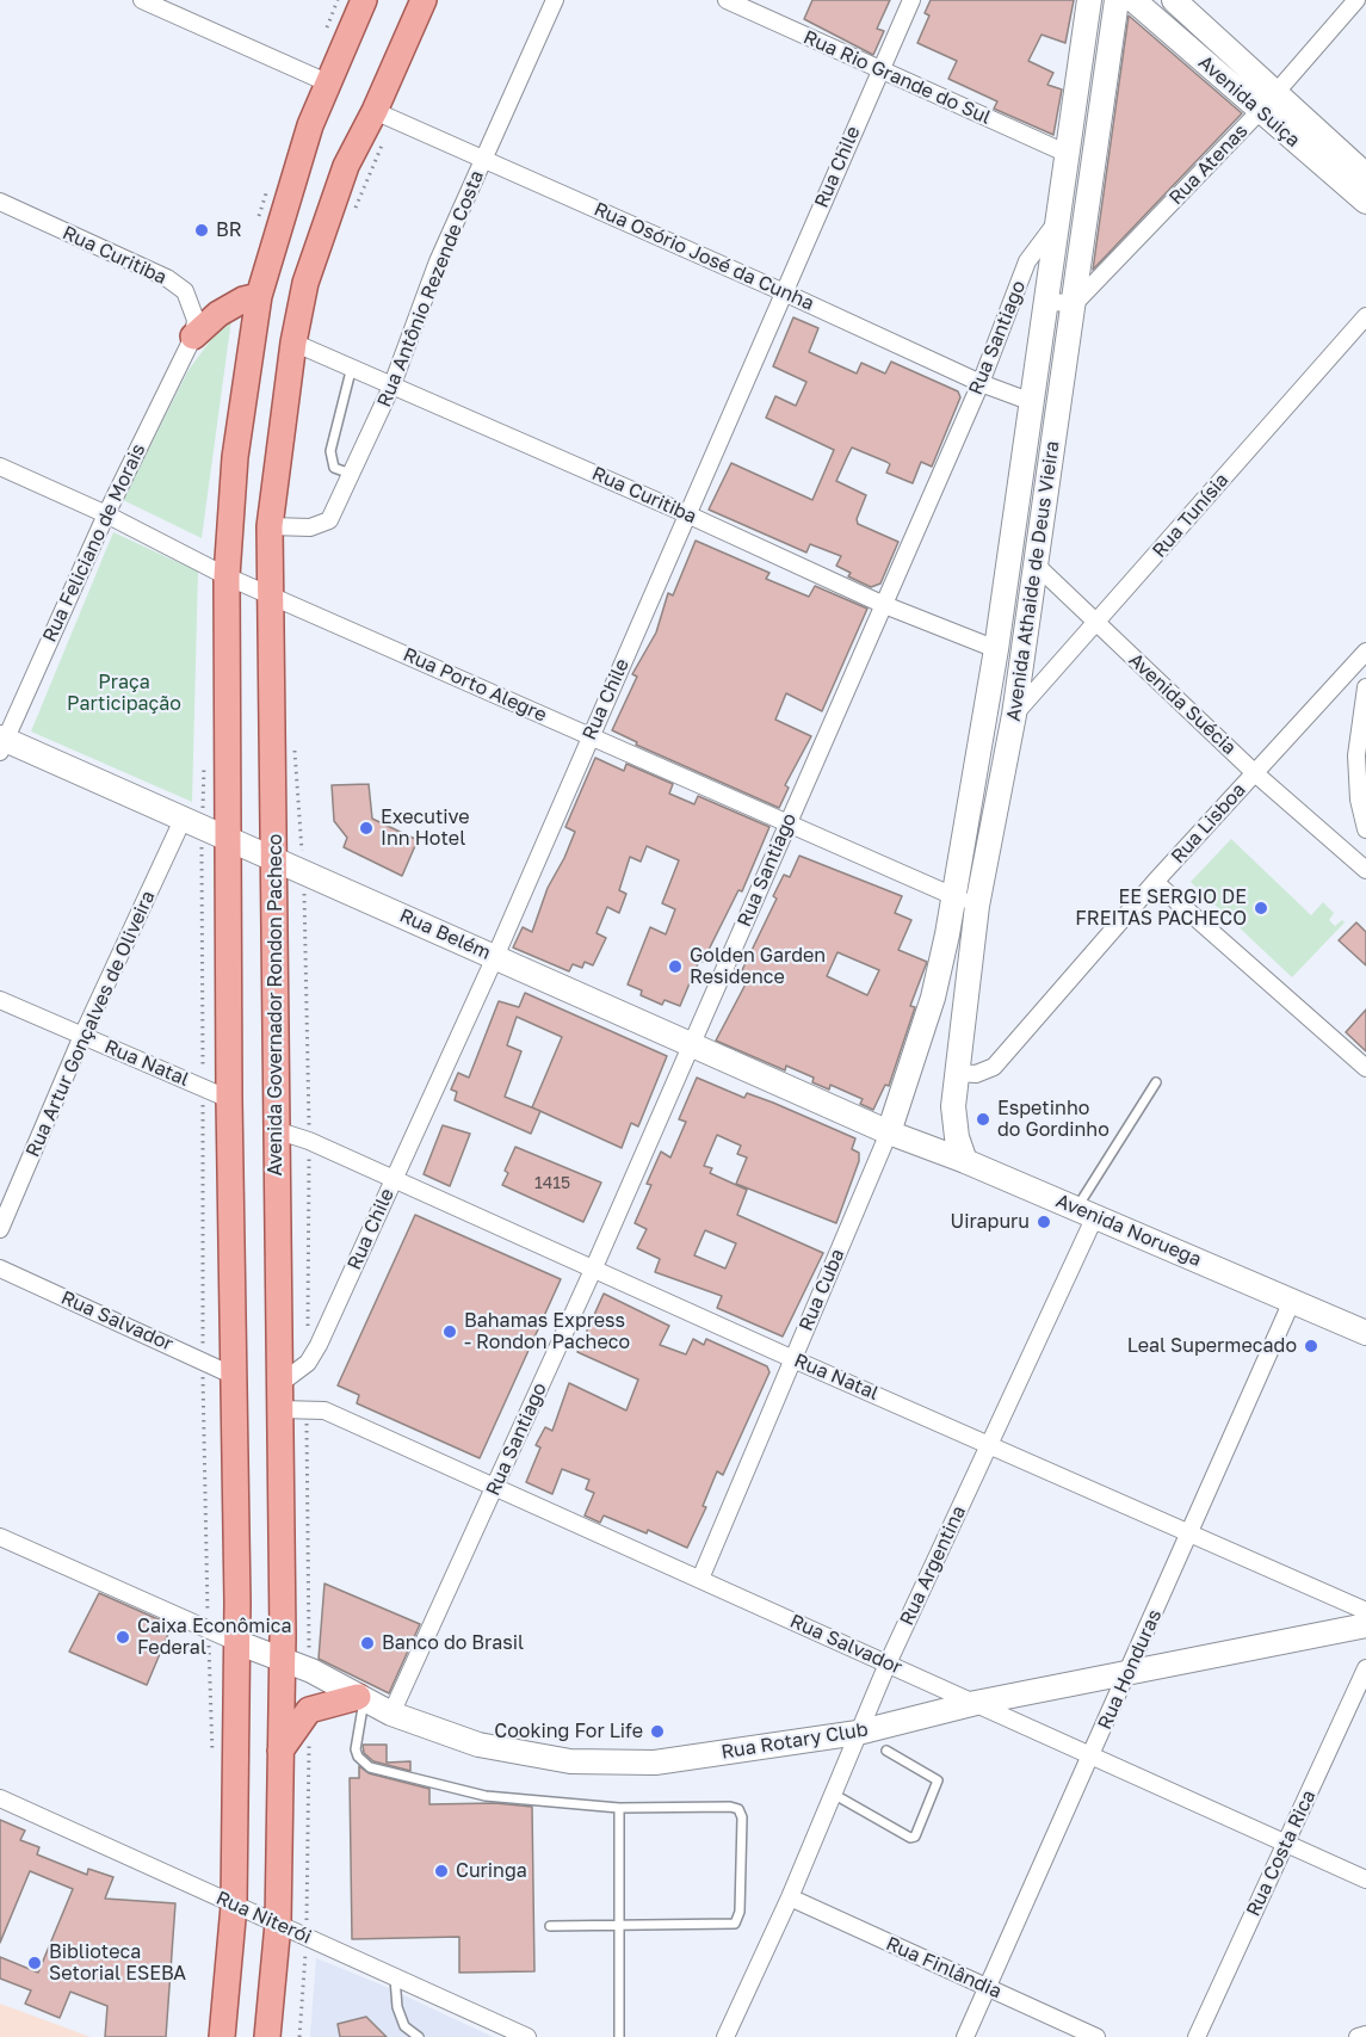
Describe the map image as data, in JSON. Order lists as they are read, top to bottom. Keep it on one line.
{"streets":{"main road":["Avenida Governador Rondon Pacheco"],"street":["Rua Rio Grande do Sul","Avenida Suiça","Rua Atenas","Rua Chile","Rua Curitiba","Rua Osório José da Cunha","Rua Antônio Rezende Costa","Rua Santiago","Rua Tunísia","Rua Feliciano de Morais","Avenida Athaide de Deus Vieira","Rua Porto Alegre","Avenida Suécia","Rua Lisboa","Rua Belém","Rua Artur Gonçalves de Oliveira","Rua Natal","Avenida Noruega","Rua Cuba","Rua Salvador","Rua Argentina","Rua Honduras","Rua Rotary Club","Rua Costa Rica","Rua Niterói","Rua Finlândia"]},"crossings":[["Rua Rio Grande do Sul","Rua Chile"],["Rua Rio Grande do Sul","Avenida Athaide de Deus Vieira"],["Avenida Suiça","Rua Atenas"],["Rua Atenas","Avenida Athaide de Deus Vieira"],["Rua Chile","Rua Curitiba"],["Rua Chile","Rua Osório José da Cunha"],["Rua Chile","Rua Porto Alegre"],["Rua Chile","Rua Belém"],["Rua Chile","Avenida Governador Rondon Pacheco"],["Rua Chile","Rua Natal"],["Rua Curitiba","Rua Antônio Rezende Costa"],["Rua Curitiba","Rua Santiago"],["Rua Curitiba","Rua Feliciano de Morais"],["Rua Curitiba","Avenida Athaide de Deus Vieira"],["Rua Curitiba","Avenida Governador Rondon Pacheco"],["Rua Osório José da Cunha","Rua Antônio Rezende Costa"],["Rua Osório José da Cunha","Rua Santiago"],["Rua Osório José da Cunha","Avenida Athaide de Deus Vieira"],["Rua Osório José da Cunha","Avenida Governador Rondon Pacheco"],["Rua Antônio Rezende Costa","Avenida Governador Rondon Pacheco"],["Rua Santiago","Avenida Athaide de Deus Vieira"],["Rua Santiago","Rua Porto Alegre"],["Rua Santiago","Rua Belém"],["Rua Santiago","Rua Natal"],["Rua Santiago","Rua Salvador"],["Rua Santiago","Rua Rotary Club"],["Rua Tunísia","Avenida Athaide de Deus Vieira"],["Rua Tunísia","Avenida Suécia"],["Rua Feliciano de Morais","Rua Porto Alegre"],["Rua Feliciano de Morais","Rua Belém"],["Avenida Athaide de Deus Vieira","Rua Porto Alegre"],["Avenida Athaide de Deus Vieira","Avenida Suécia"],["Avenida Athaide de Deus Vieira","Rua Lisboa"],["Avenida Athaide de Deus Vieira","Avenida Noruega"],["Avenida Athaide de Deus Vieira","Rua Cuba"],["Rua Porto Alegre","Avenida Governador Rondon Pacheco"],["Avenida Suécia","Rua Lisboa"],["Rua Belém","Avenida Governador Rondon Pacheco"],["Rua Belém","Rua Artur Gonçalves de Oliveira"],["Rua Belém","Avenida Noruega"],["Rua Belém","Rua Cuba"],["Avenida Governador Rondon Pacheco","Rua Natal"],["Avenida Governador Rondon Pacheco","Rua Salvador"],["Avenida Governador Rondon Pacheco","Rua Rotary Club"],["Avenida Governador Rondon Pacheco","Rua Niterói"],["Rua Artur Gonçalves de Oliveira","Rua Natal"],["Rua Natal","Rua Cuba"],["Rua Natal","Rua Argentina"],["Rua Natal","Rua Honduras"],["Avenida Noruega","Rua Cuba"],["Avenida Noruega","Rua Argentina"],["Avenida Noruega","Rua Honduras"],["Rua Cuba","Rua Salvador"],["Rua Salvador","Rua Argentina"],["Rua Salvador","Rua Honduras"],["Rua Salvador","Rua Rotary Club"],["Rua Salvador","Rua Costa Rica"],["Rua Argentina","Rua Rotary Club"],["Rua Argentina","Rua Finlândia"],["Rua Honduras","Rua Rotary Club"],["Rua Honduras","Rua Finlândia"]],"parks":["Praça Participação"],"places":["BR","Executive Inn Hotel","EE SERGIO DE FREITAS PACHECO","Golden Garden Residence","Espetinho do Gordinho","Uirapuru","Bahamas Express - Rondon Pacheco","Leal Supermecado","Caixa Econômica Federal","Banco do Brasil","Cooking For Life","Curinga","Biblioteca Setorial ESEBA"],"house_numbers":["1415"]}
